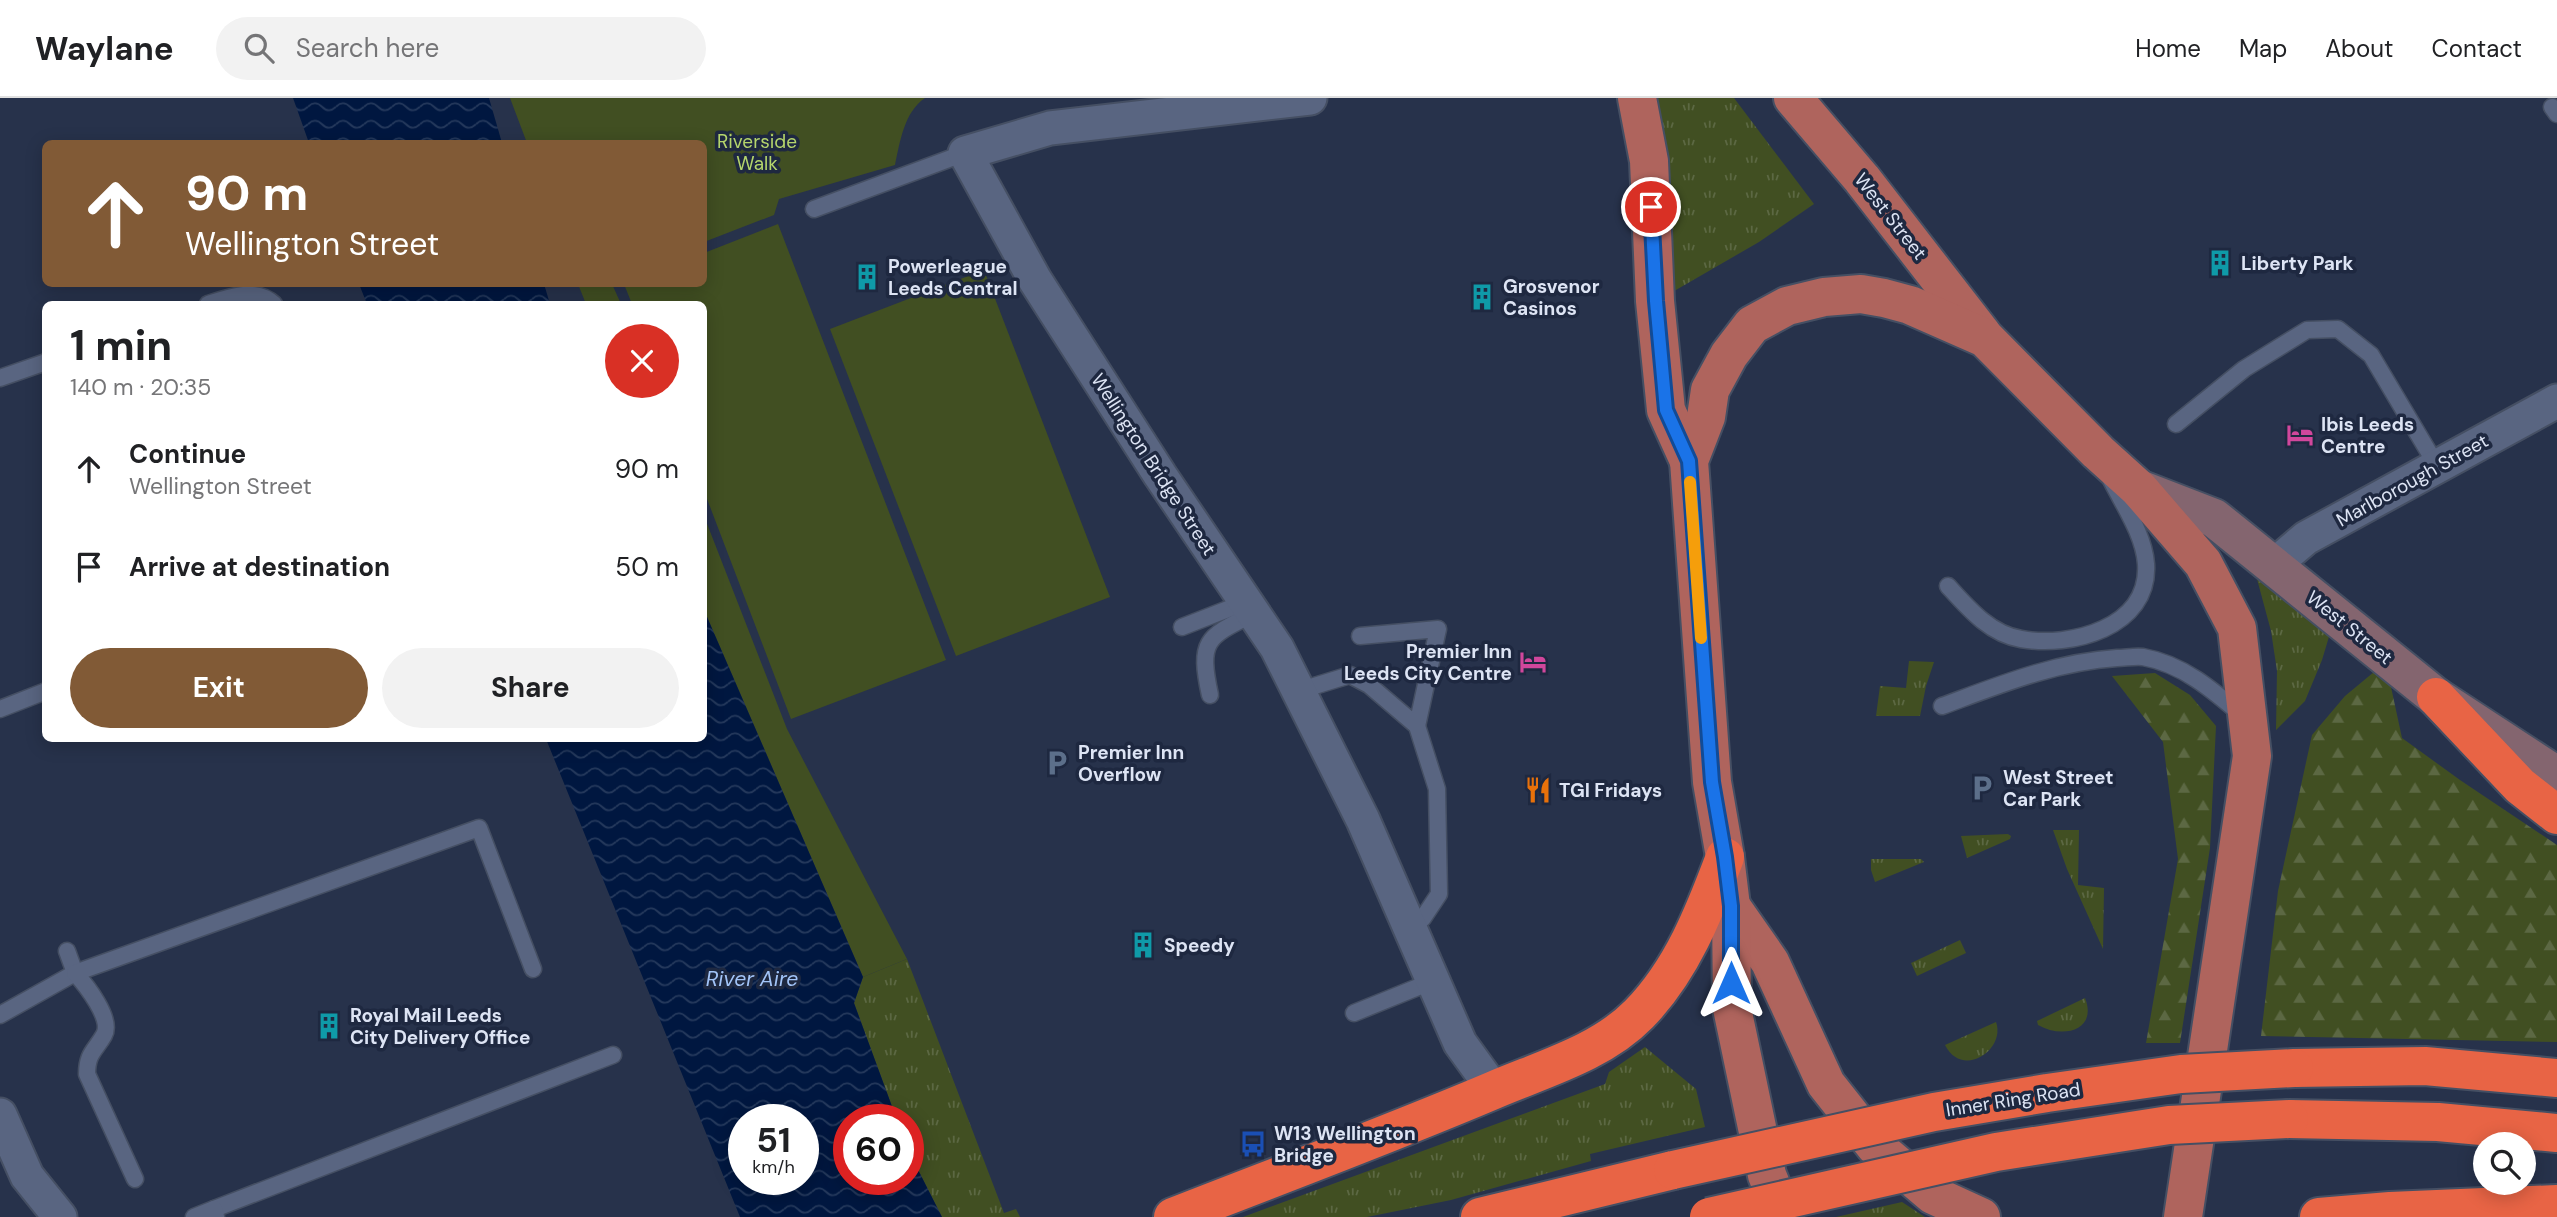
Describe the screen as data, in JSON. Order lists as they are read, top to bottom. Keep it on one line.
{"streets":{"highway":["Inner Ring Road"],"main road":["West Street"],"street":["Wellington Bridge Street","Marlborough Street"]},"crossings":[["West Street","Marlborough Street"]],"water":["River Aire"],"parks":["Riverside Walk"],"places":{"building":["Liberty Park","Powerleague Leeds Central","Grosvenor Casinos","Speedy","Royal Mail Leeds City Delivery Office"],"hotel":["Ibis Leeds Centre","Premier Inn Leeds City Centre"],"parking":["Premier Inn Overflow","West Street Car Park"],"restaurant":["TGI Fridays"],"bus stop":["W13 Wellington Bridge"]},"page":{"header":"Waylane","search":"Search here","nav":["Home","Map","About","Contact"],"turn":["90 m","Wellington Street"],"heading":["1 min","140 m · 20:35"],"list":[{"name":"Continue","note":"Wellington Street","value":"90 m"},{"name":"Arrive at destination","value":"50 m"}],"buttons":["Exit","Share"],"speed":"51 km/h","limit":"60"}}
